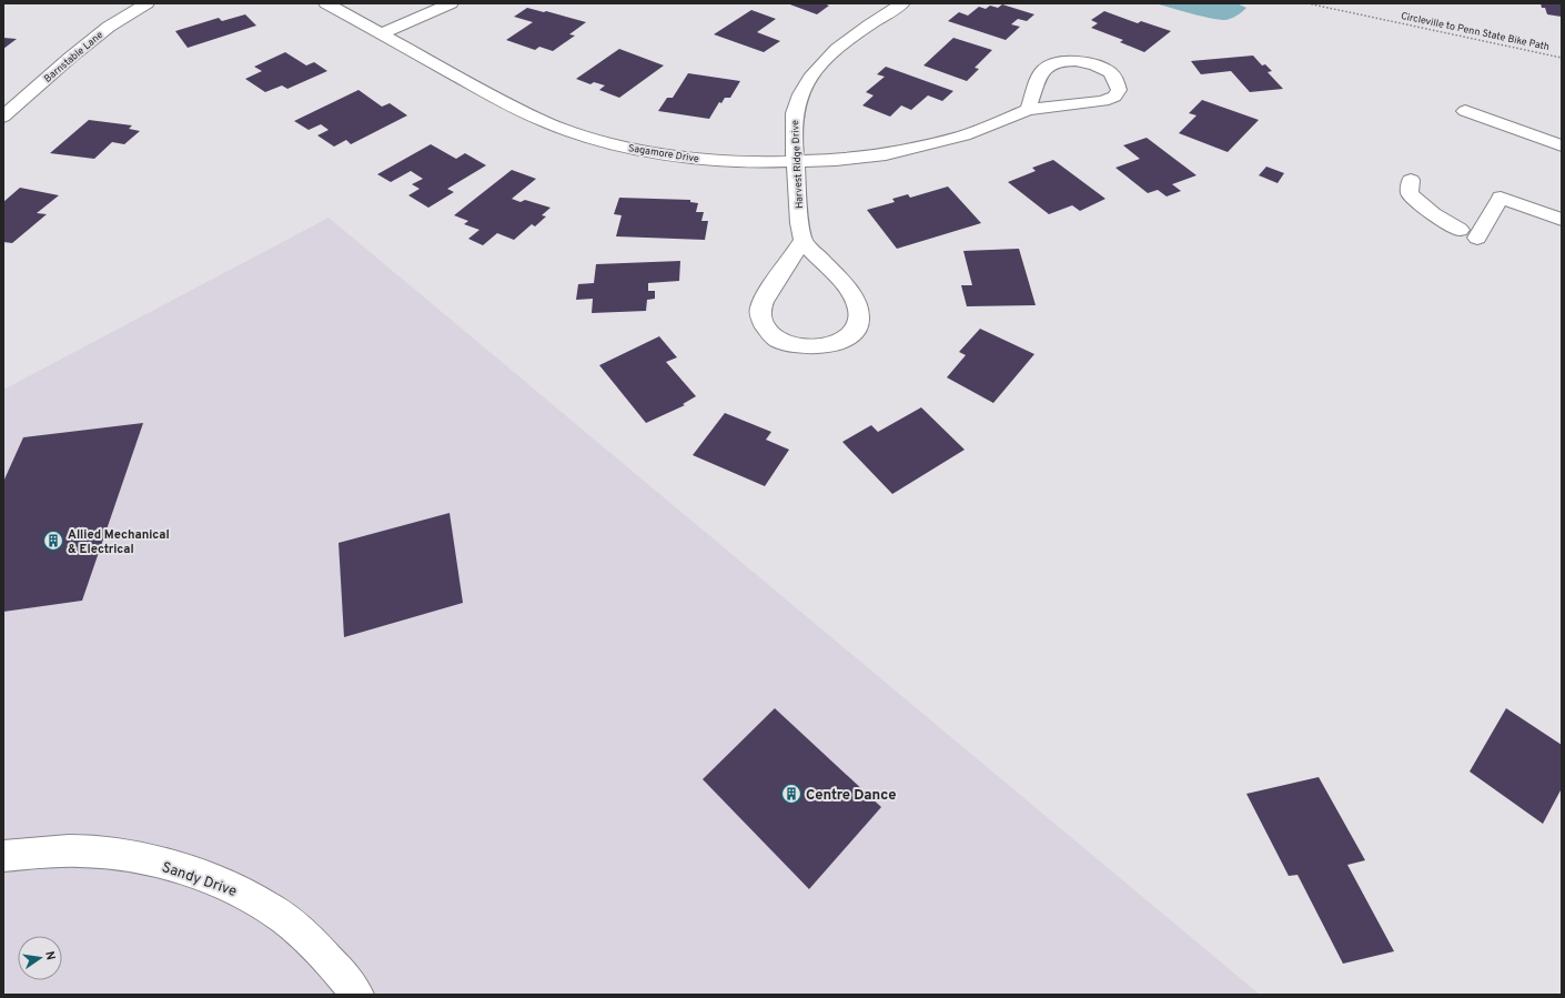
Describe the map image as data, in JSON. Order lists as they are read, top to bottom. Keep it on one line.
{"streets":{"street":["Barnstable Lane","Sagamore Drive","Harvest Ridge Drive","Sandy Drive"],"path":["Circleville to Penn State Bike Path"]},"crossings":[["Sagamore Drive","Harvest Ridge Drive"]],"places":{"building":["Allied Mechanical & Electrical","Centre Dance"]},"north":"right"}
